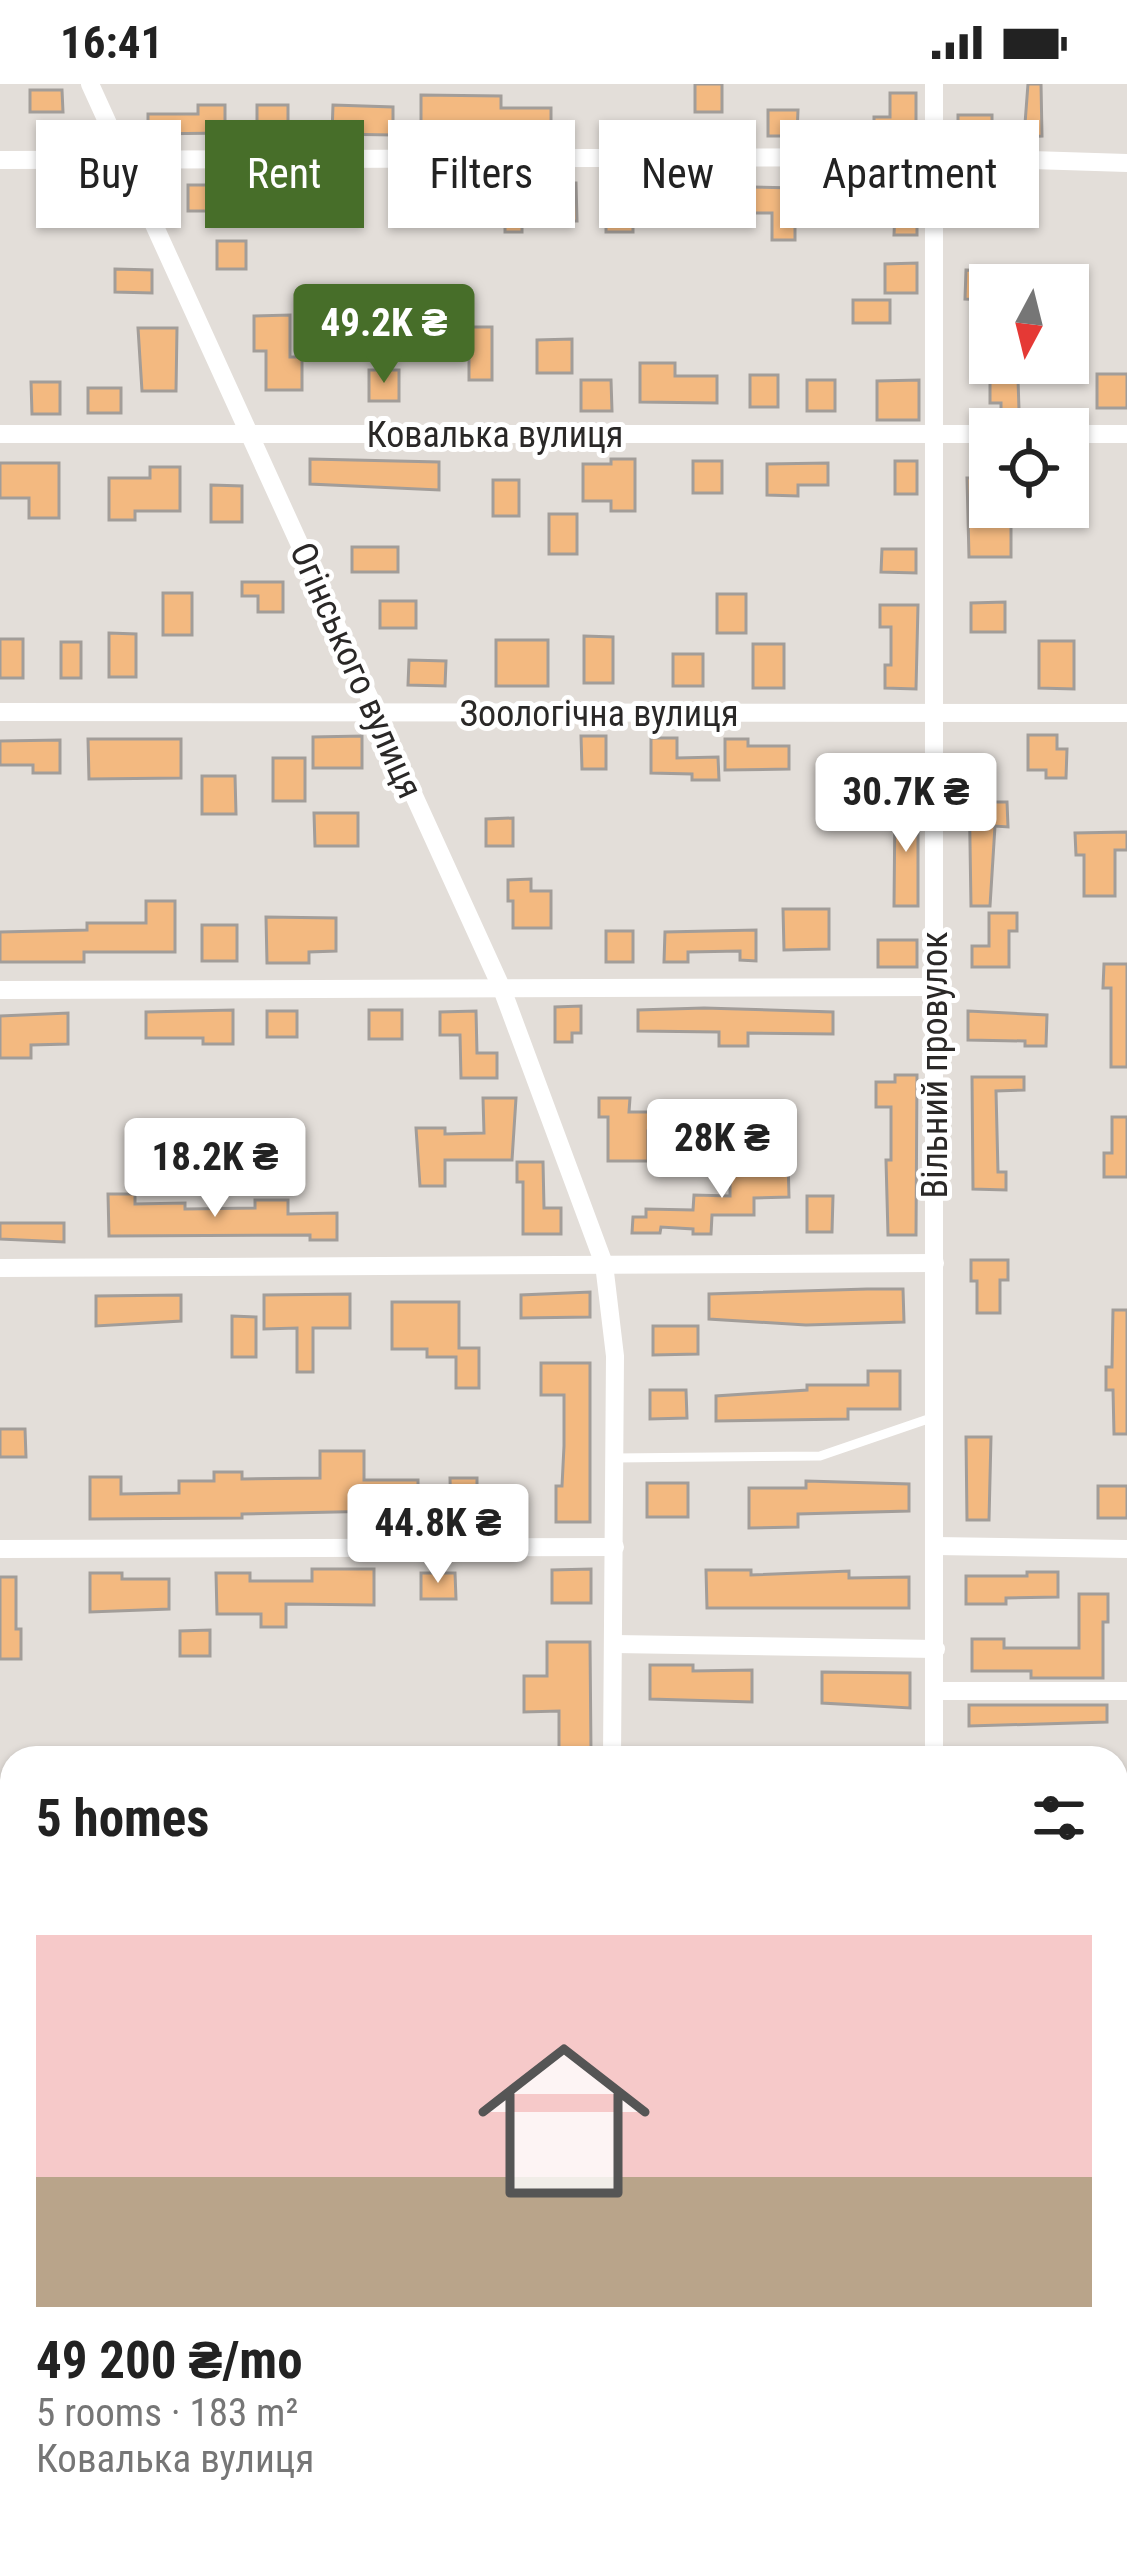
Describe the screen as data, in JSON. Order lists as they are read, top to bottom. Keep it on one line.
{"streets":{"street":["Ковалька вулиця","Огінського вулиця","Зоологічна вулиця","Вільний провулок"]},"crossings":[["Ковалька вулиця","Огінського вулиця"],["Ковалька вулиця","Вільний провулок"],["Огінського вулиця","Зоологічна вулиця"],["Зоологічна вулиця","Вільний провулок"]],"north":"bottom","page":{"status":"16:41","chip":["Buy","Rent","Filters","New","Apartment"],"price":["49.2K ₴","30.7K ₴","28K ₴","18.2K ₴","44.8K ₴"],"heading":"5 homes","list":[{"name":"49 200 ₴/mo","note":"5 rooms · 183 m² · Ковалька вулиця"}]}}
